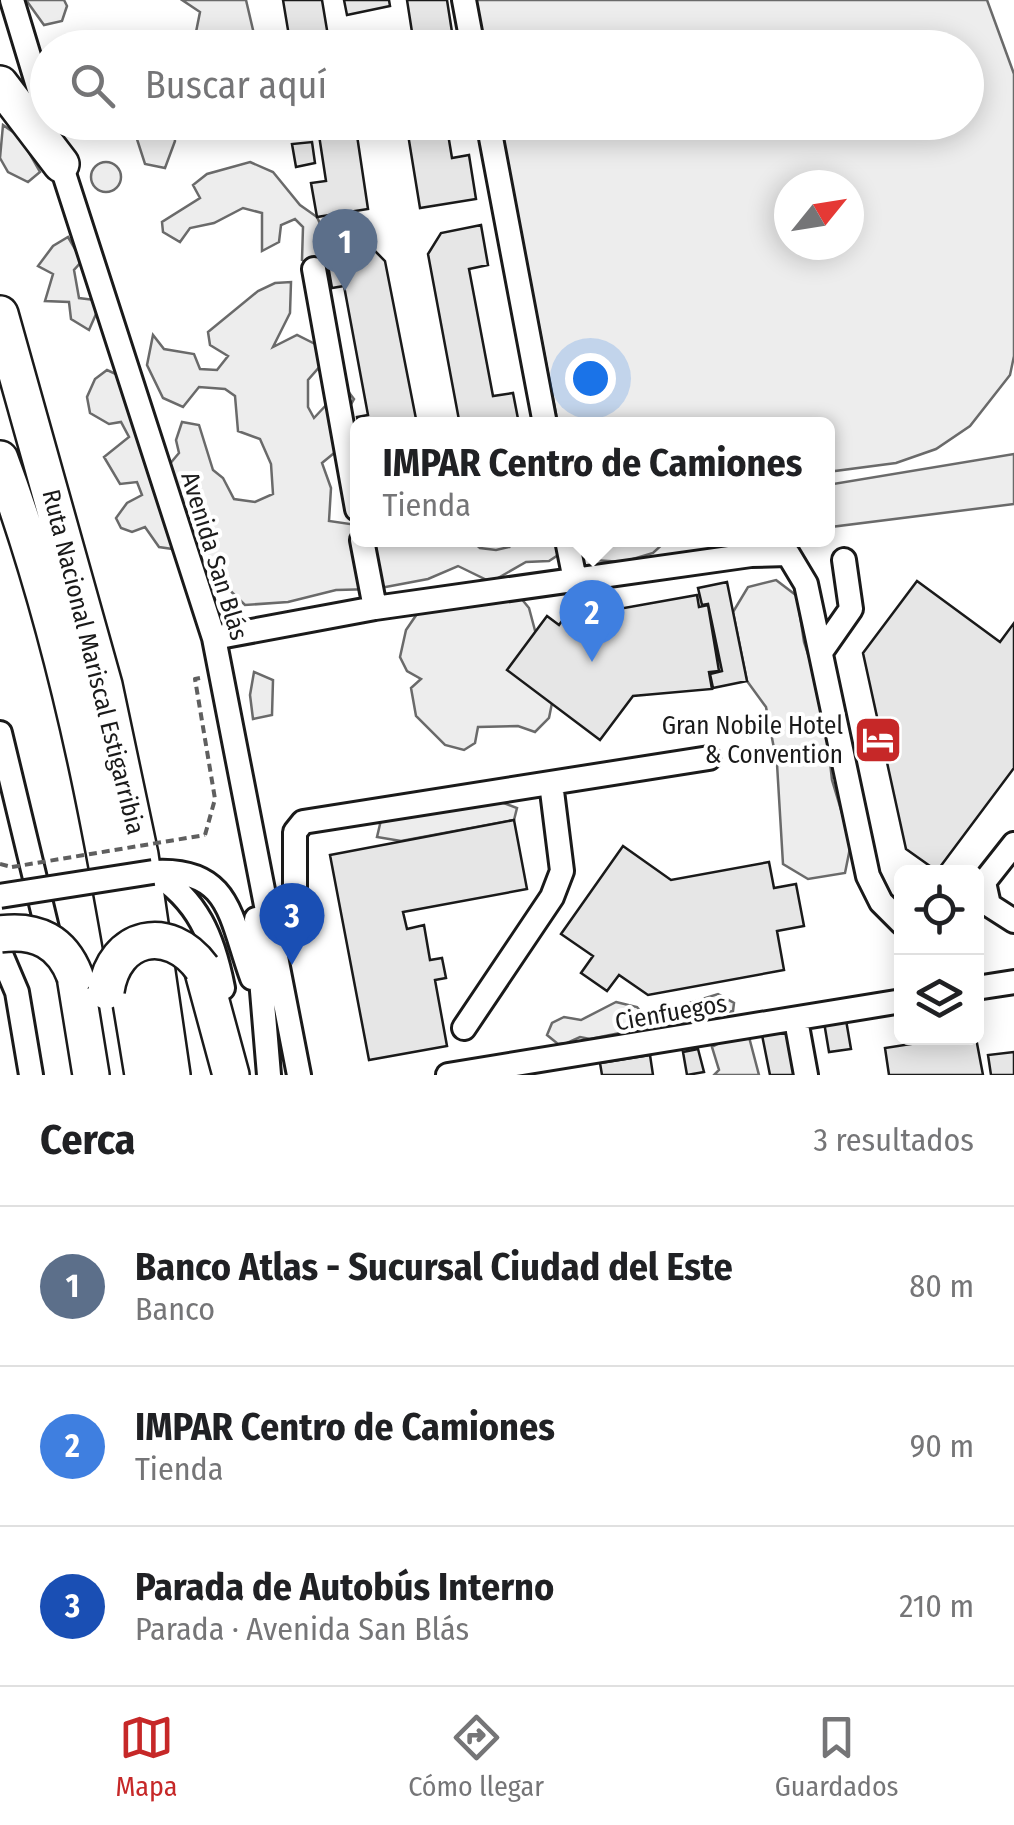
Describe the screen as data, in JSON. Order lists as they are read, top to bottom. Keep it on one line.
{"streets":{"highway":["Ruta Nacional Mariscal Estigarribia"],"street":["Avenida San Blás","Cienfuegos"]},"places":{"hotel":["Gran Nobile Hotel & Convention"]},"north":"top right","page":{"search":"Buscar aquí","pins":["1","2","3"],"popup":["IMPAR Centro de Camiones","Tienda"],"heading":["Cerca","3 resultados"],"list":[{"mark":"1","name":"Banco Atlas - Sucursal Ciudad del Este","note":"Banco","value":"80 m"},{"mark":"2","name":"IMPAR Centro de Camiones","note":"Tienda","value":"90 m"},{"mark":"3","name":"Parada de Autobús Interno","note":"Parada · Avenida San Blás","value":"210 m"}],"nav":["Mapa","Cómo llegar","Guardados"]}}
